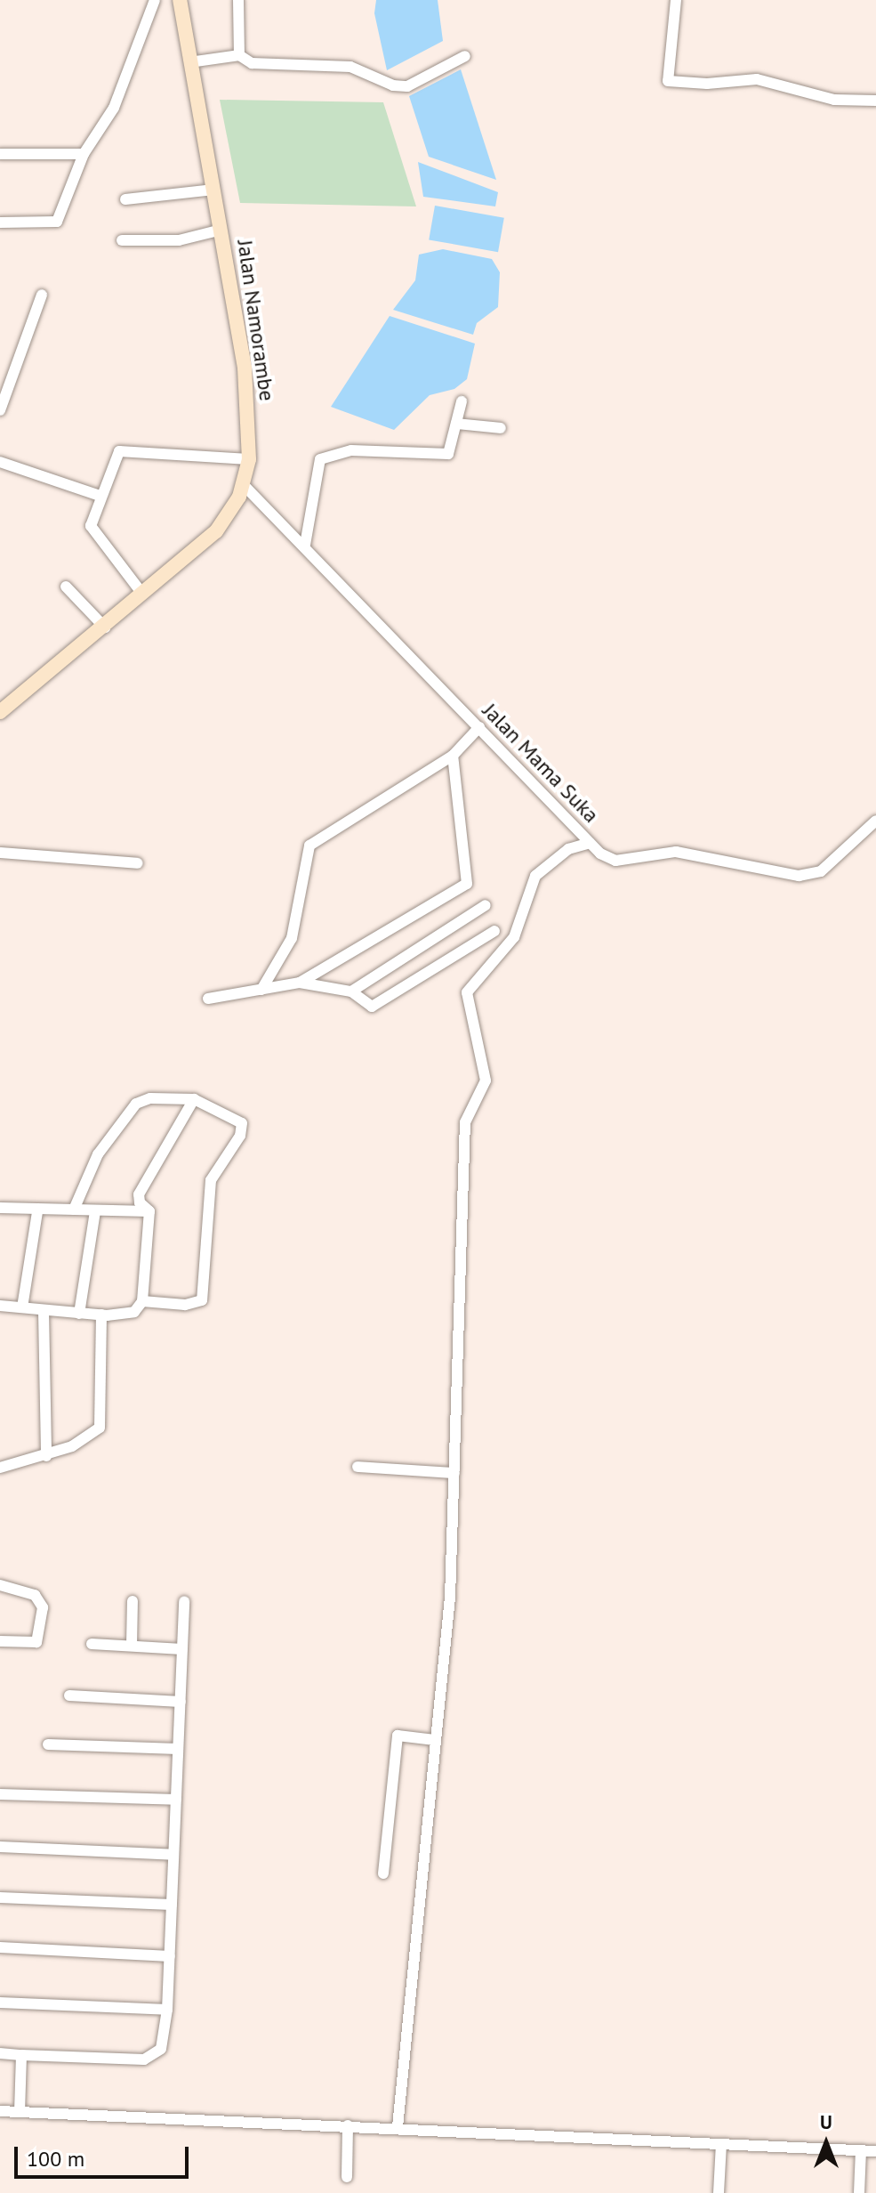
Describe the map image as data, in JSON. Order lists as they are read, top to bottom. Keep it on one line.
{"streets":{"main road":["Jalan Namorambe"],"street":["Jalan Mama Suka"]},"crossings":[["Jalan Namorambe","Jalan Mama Suka"]],"scale_bar":"100 m","north":"top"}
